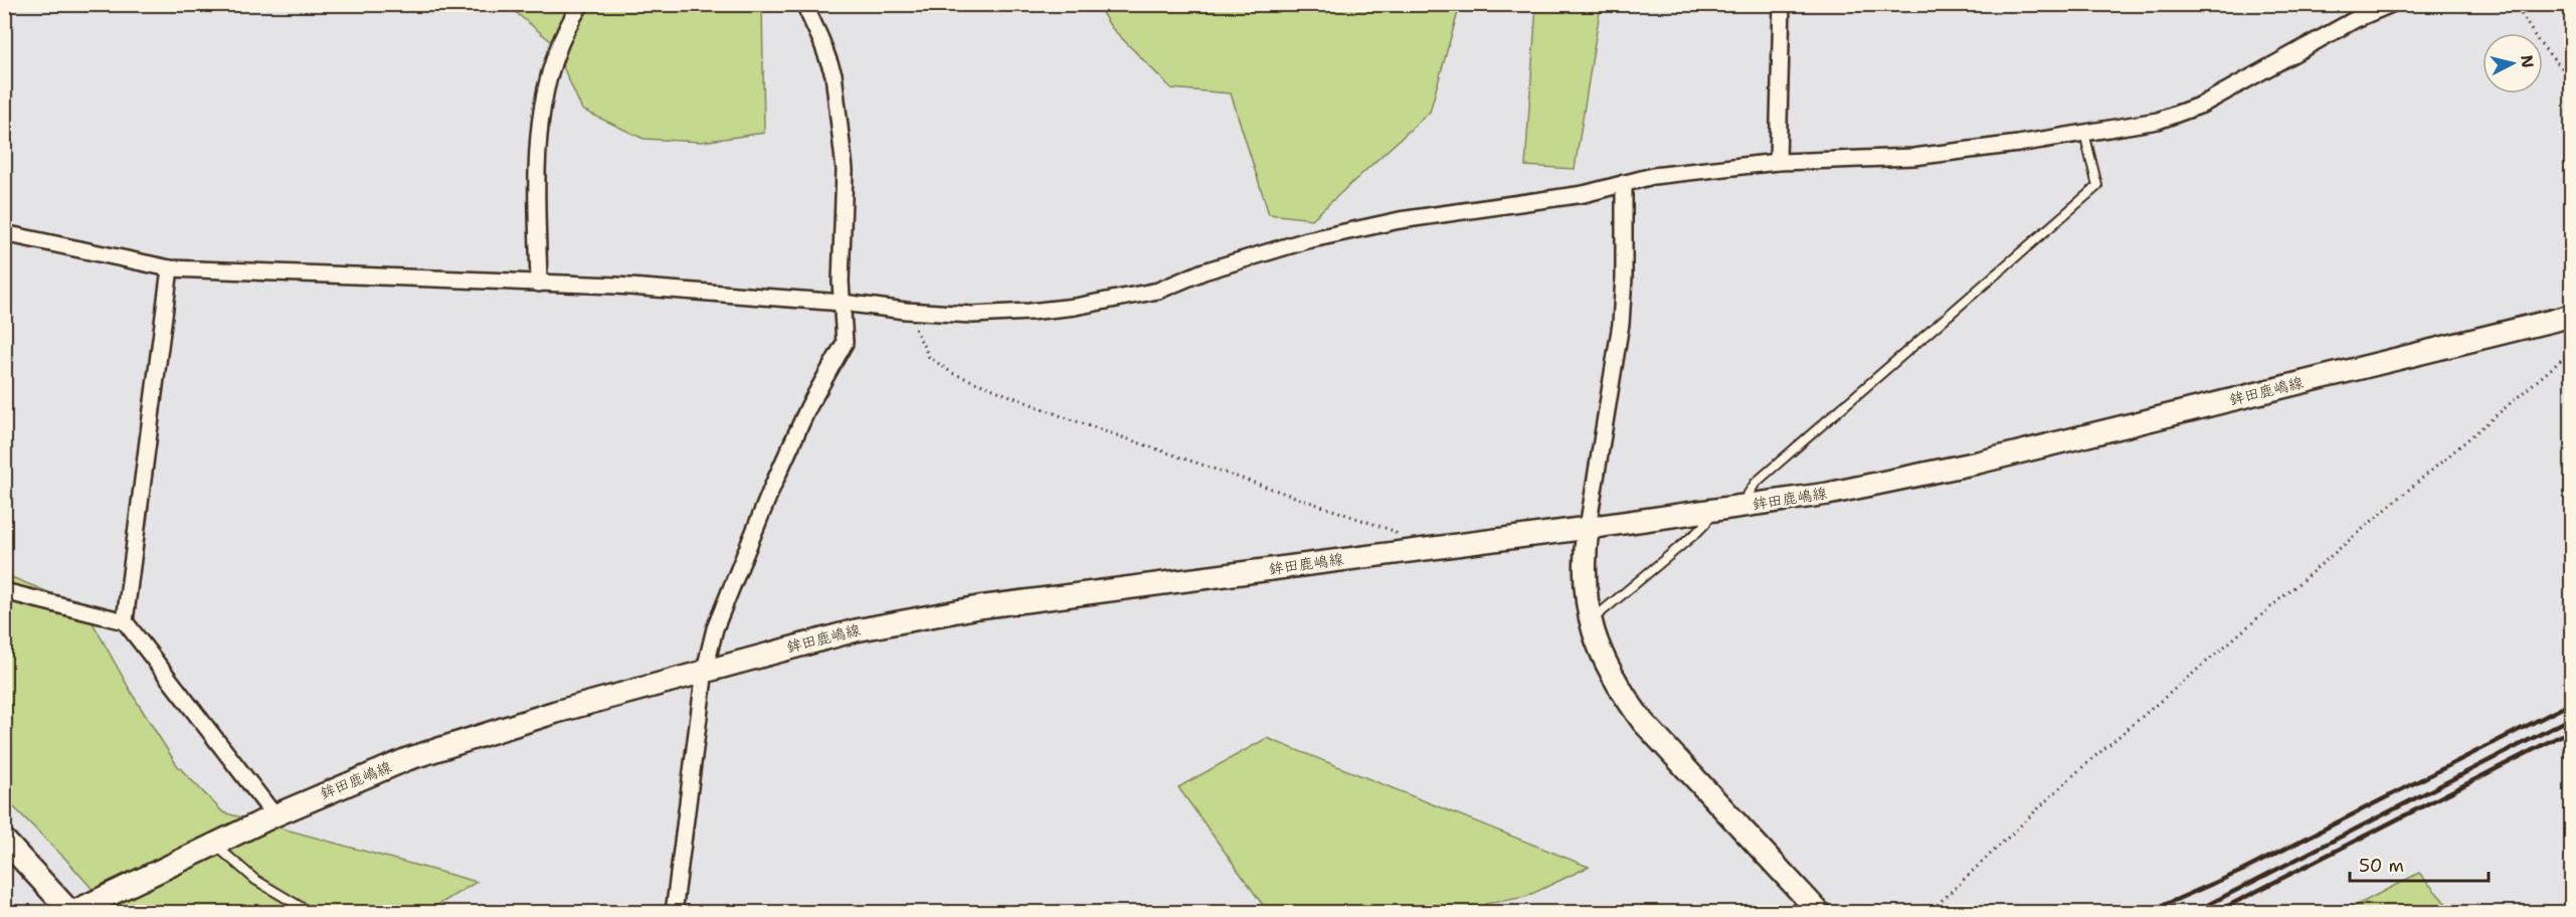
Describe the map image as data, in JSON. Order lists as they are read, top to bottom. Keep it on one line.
{"streets":{"main road":["鉾田鹿嶋線"]},"scale_bar":"50 m","north":"right"}
